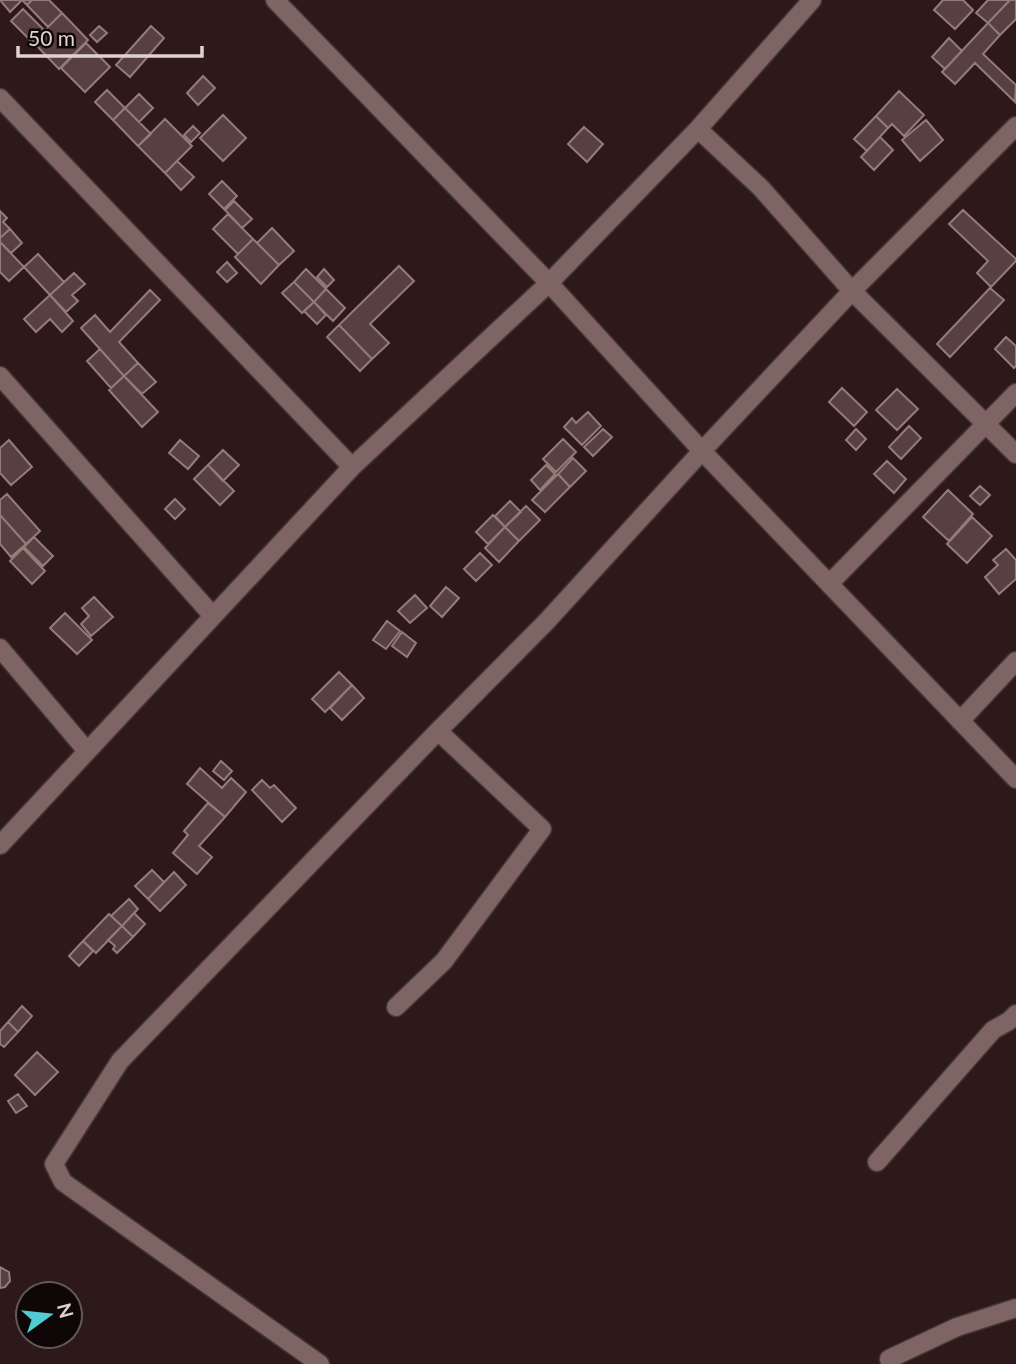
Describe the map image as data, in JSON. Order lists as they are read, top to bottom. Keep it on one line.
{"scale_bar":"50 m","north":"right"}
